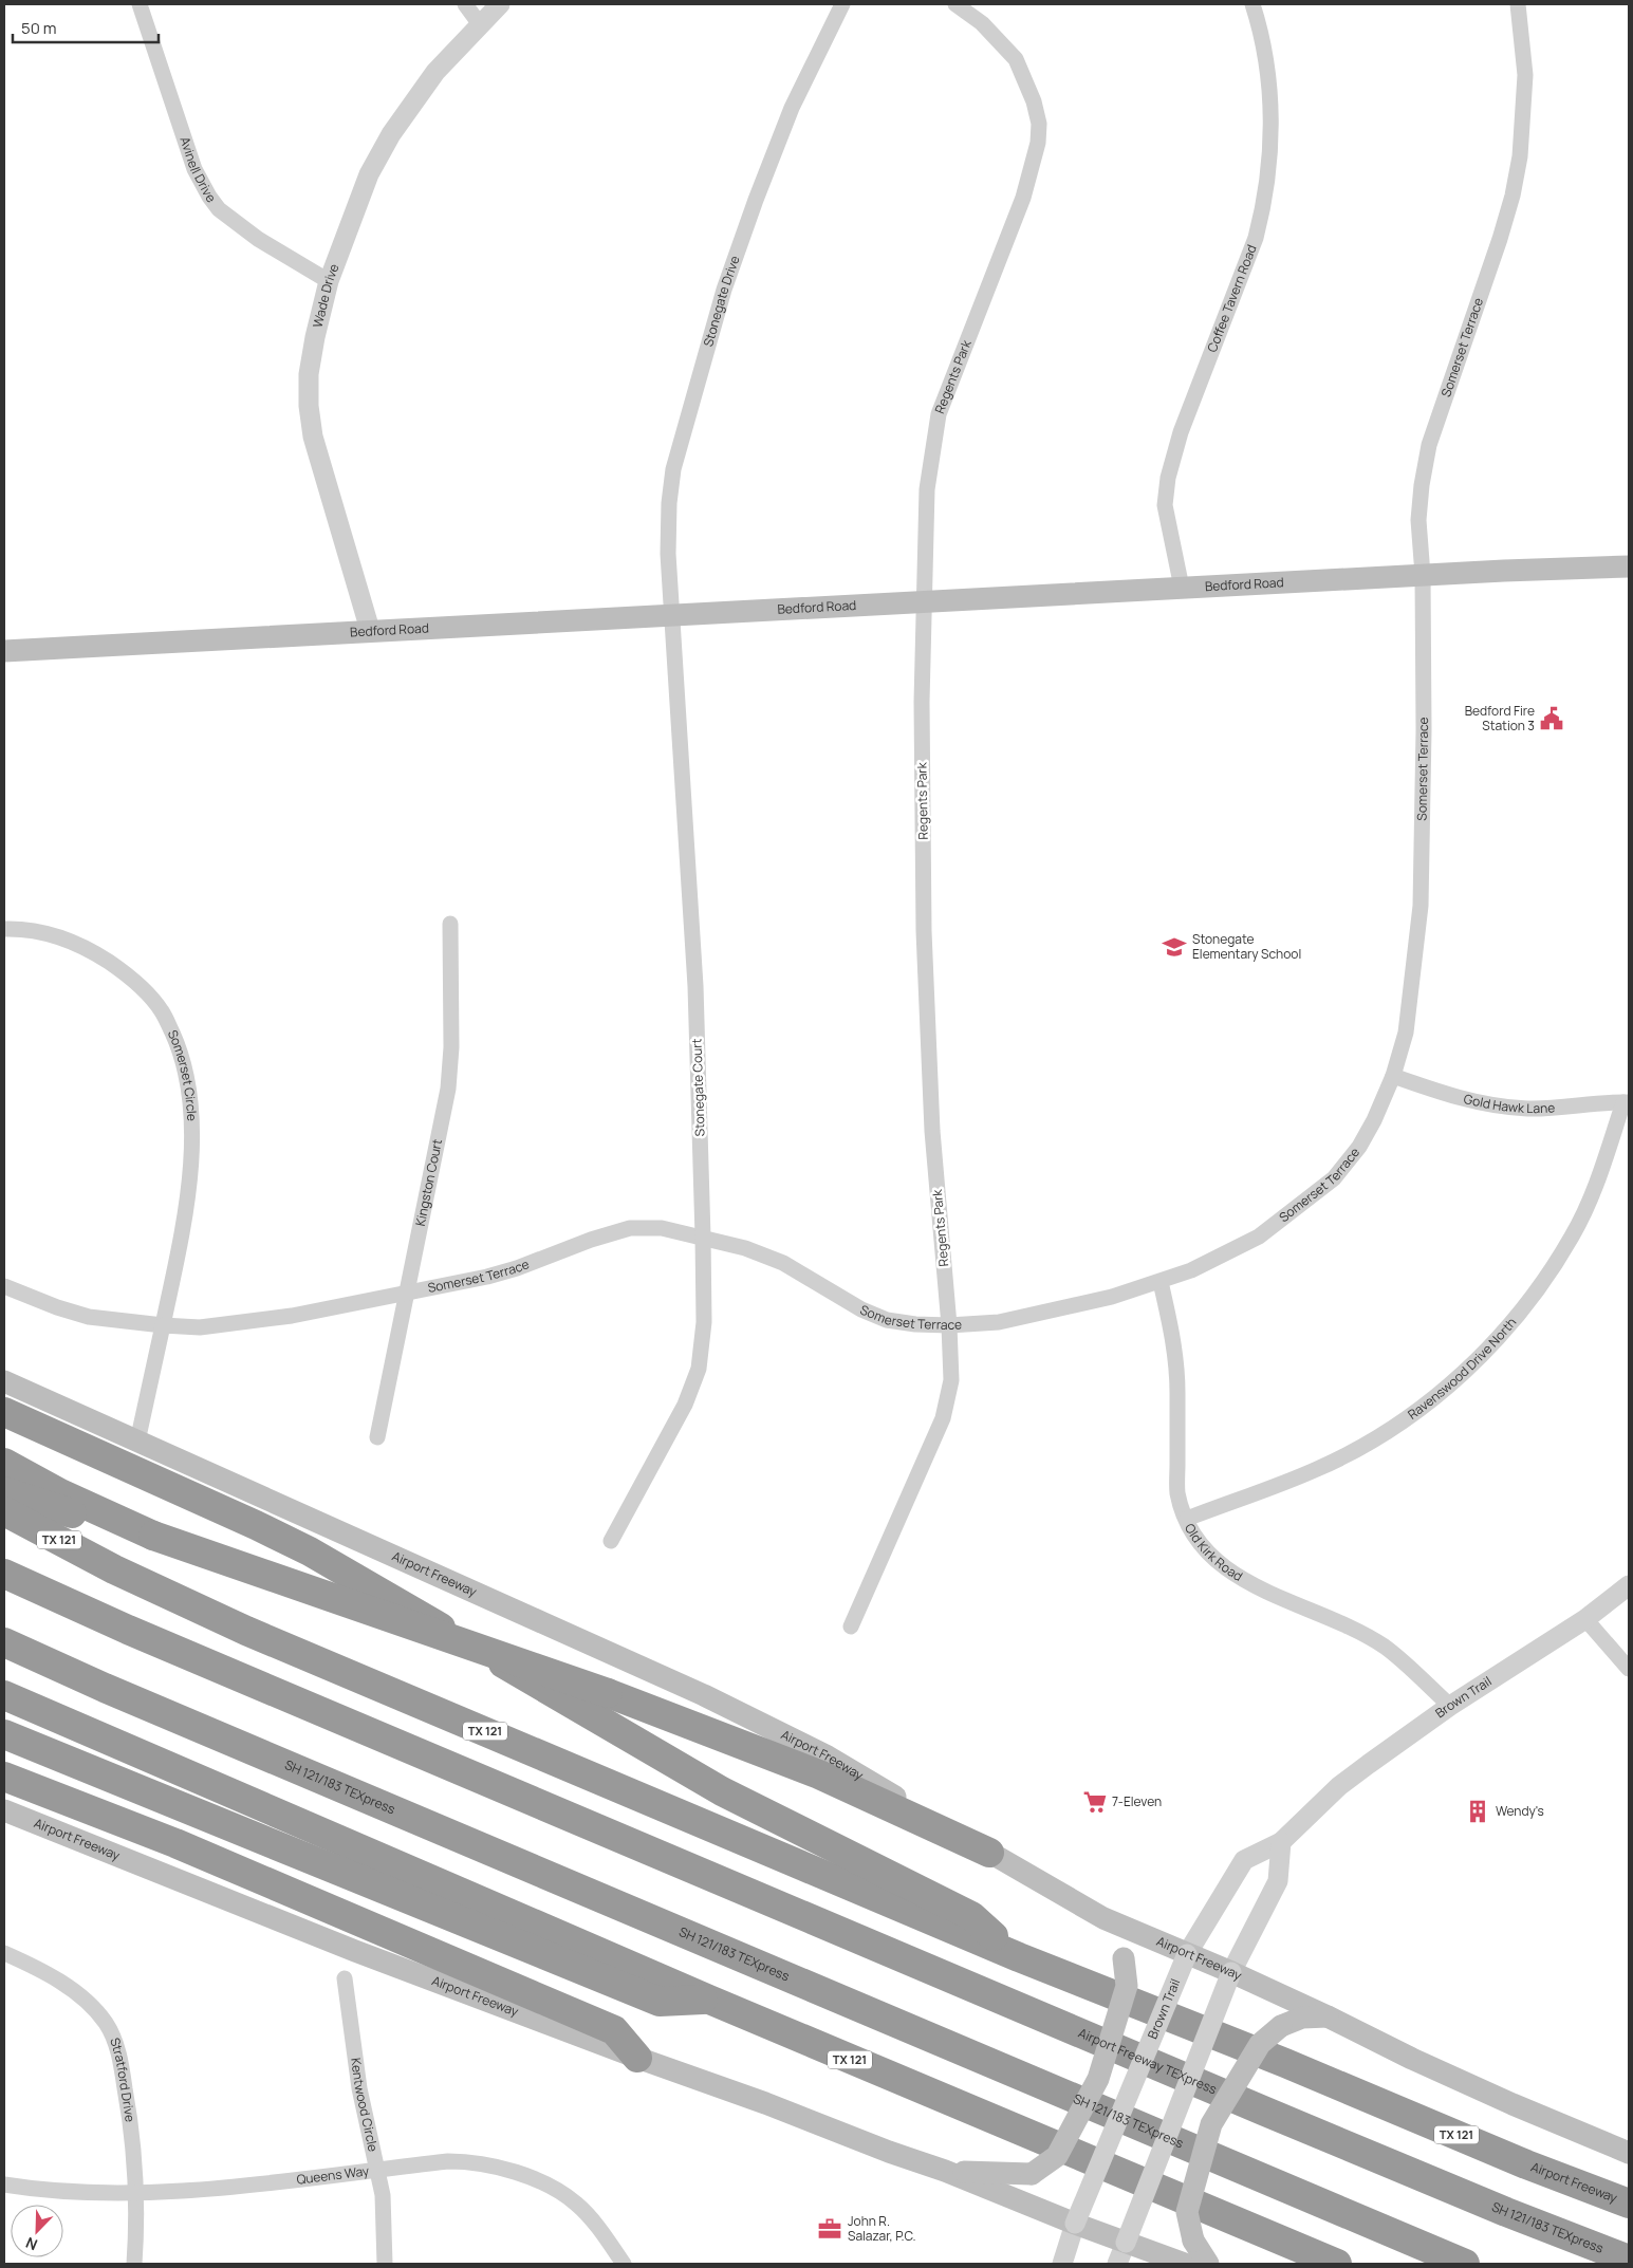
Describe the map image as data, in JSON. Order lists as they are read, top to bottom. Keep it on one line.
{"streets":{"highway":["TX 121","Airport Freeway","SH 121/183 TEXpress","Airport Freeway TEXpress"],"main road":["Bedford Road"],"street":["Avinell Drive","Wade Drive","Coffee Tavern Road","Stonegate Drive","Somerset Terrace","Regents Park","Somerset Circle","Stonegate Court","Gold Hawk Lane","Kingston Court","Ravenswood Drive North","Old Kirk Road","Brown Trail","Stratford Drive","Kentwood Circle","Queens Way"]},"crossings":[["Avinell Drive","Wade Drive"],["Wade Drive","Bedford Road"],["Coffee Tavern Road","Bedford Road"],["Stonegate Drive","Bedford Road"],["Stonegate Drive","Stonegate Court"],["Somerset Terrace","Regents Park"],["Somerset Terrace","Bedford Road"],["Somerset Terrace","Somerset Circle"],["Somerset Terrace","Stonegate Court"],["Somerset Terrace","Gold Hawk Lane"],["Somerset Terrace","Kingston Court"],["Somerset Terrace","Old Kirk Road"],["Regents Park","Bedford Road"],["Bedford Road","Stonegate Court"],["Somerset Circle","Airport Freeway"],["Gold Hawk Lane","Ravenswood Drive North"],["Ravenswood Drive North","Old Kirk Road"],["Old Kirk Road","Brown Trail"],["Airport Freeway","Brown Trail"],["SH 121/183 TEXpress","Airport Freeway TEXpress"],["Stratford Drive","Queens Way"],["Kentwood Circle","Queens Way"]],"places":{"public building":["Bedford Fire Station 3"],"school or university":["Stonegate Elementary School"],"supermarket":["7-Eleven"],"building":["Wendy's"],"office":["John R. Salazar, P.C."]},"scale_bar":"50 m","north":"bottom left"}
